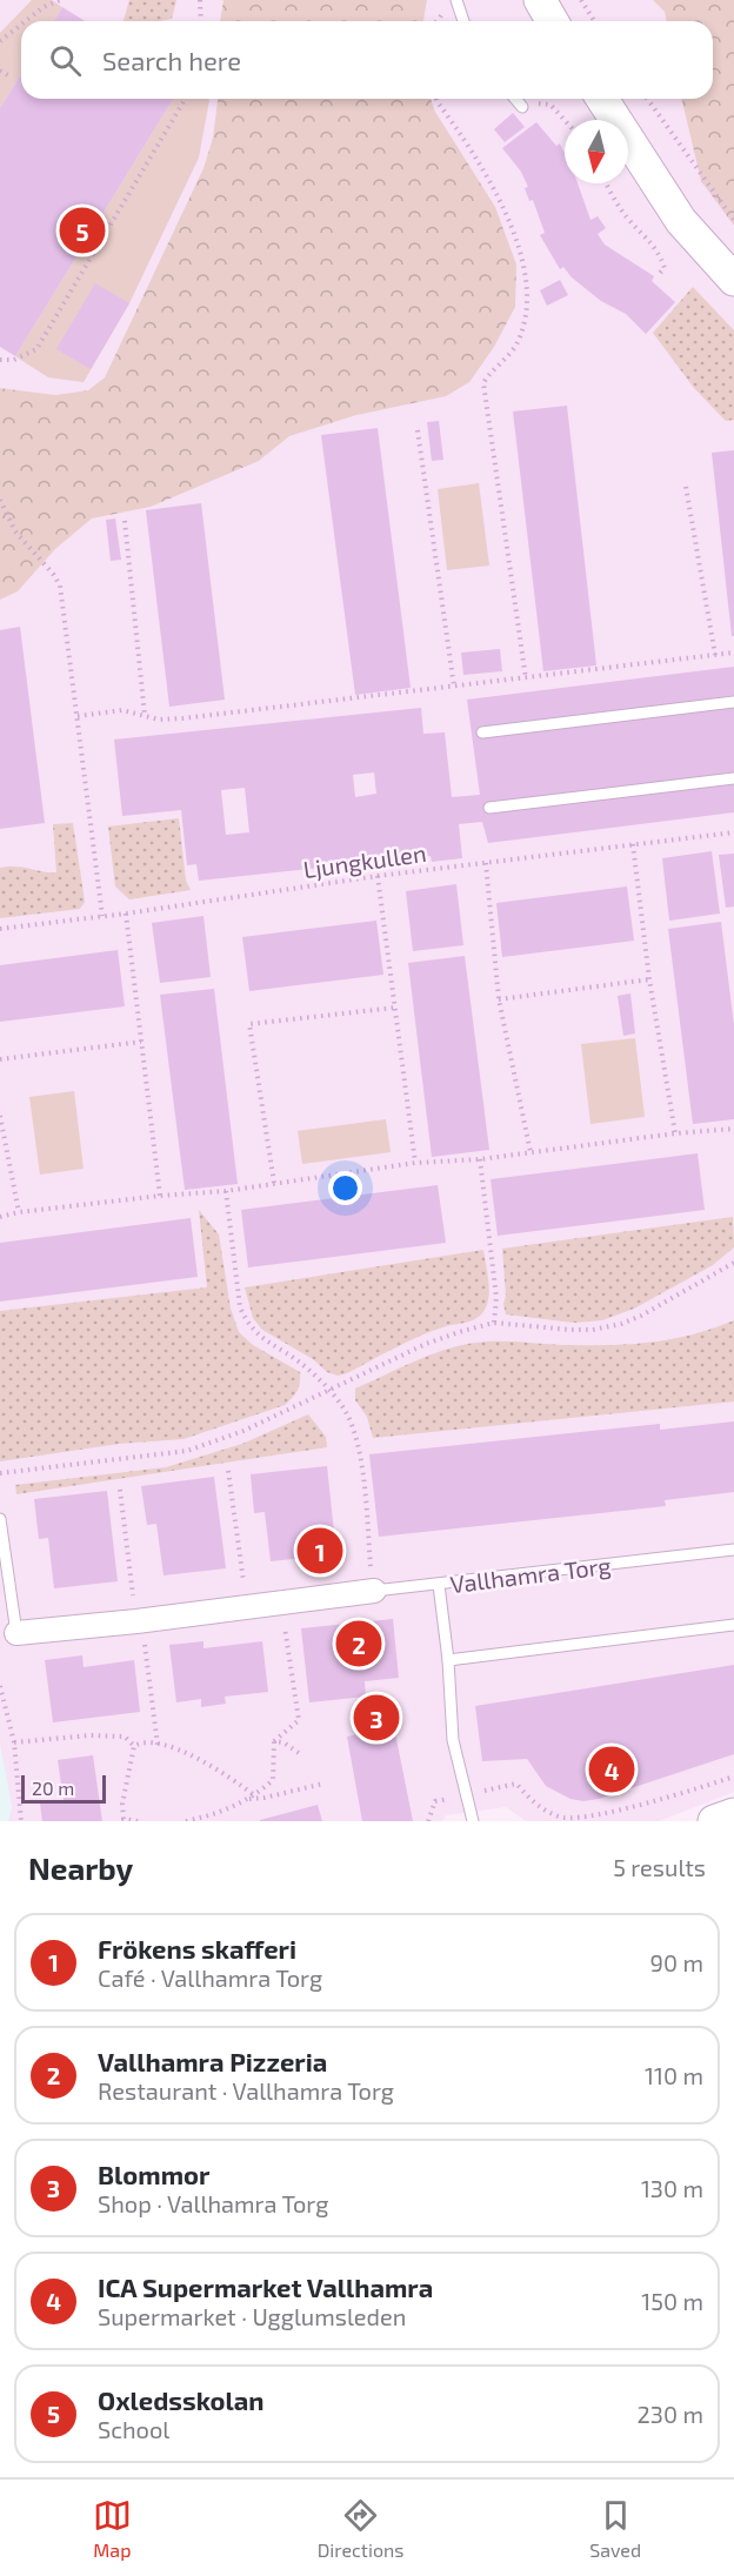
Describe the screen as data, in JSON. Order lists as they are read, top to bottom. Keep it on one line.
{"streets":{"lane":["Vallhamra Torg"],"path":["Ljungkullen"]},"scale_bar":"20 m","north":"bottom","page":{"search":"Search here","pins":["5","1","2","3","4"],"scale":"20 m","heading":["Nearby","5 results"],"list":[{"mark":"1","name":"Frökens skafferi","note":"Café · Vallhamra Torg","value":"90 m"},{"mark":"2","name":"Vallhamra Pizzeria","note":"Restaurant · Vallhamra Torg","value":"110 m"},{"mark":"3","name":"Blommor","note":"Shop · Vallhamra Torg","value":"130 m"},{"mark":"4","name":"ICA Supermarket Vallhamra","note":"Supermarket · Ugglumsleden","value":"150 m"},{"mark":"5","name":"Oxledsskolan","note":"School","value":"230 m"}],"nav":["Map","Directions","Saved"]}}
